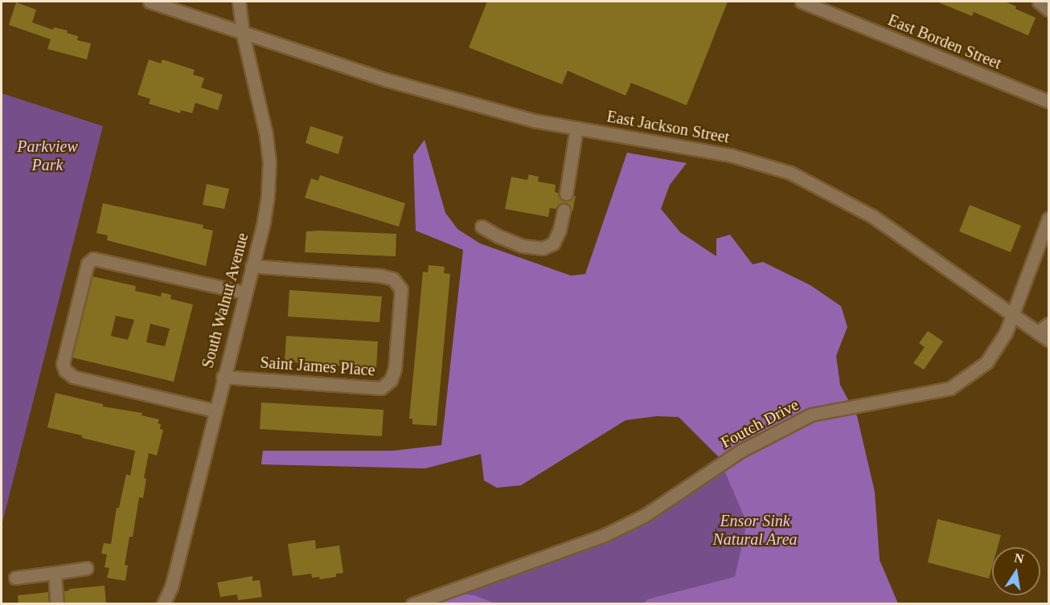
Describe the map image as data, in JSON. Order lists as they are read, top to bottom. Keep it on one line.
{"streets":{"street":["East Borden Street","East Jackson Street","South Walnut Avenue","Saint James Place","Foutch Drive"]},"crossings":[["East Jackson Street","South Walnut Avenue"],["East Jackson Street","Foutch Drive"],["South Walnut Avenue","Saint James Place"]],"parks":["Parkview Park","Ensor Sink Natural Area"],"north":"top"}
